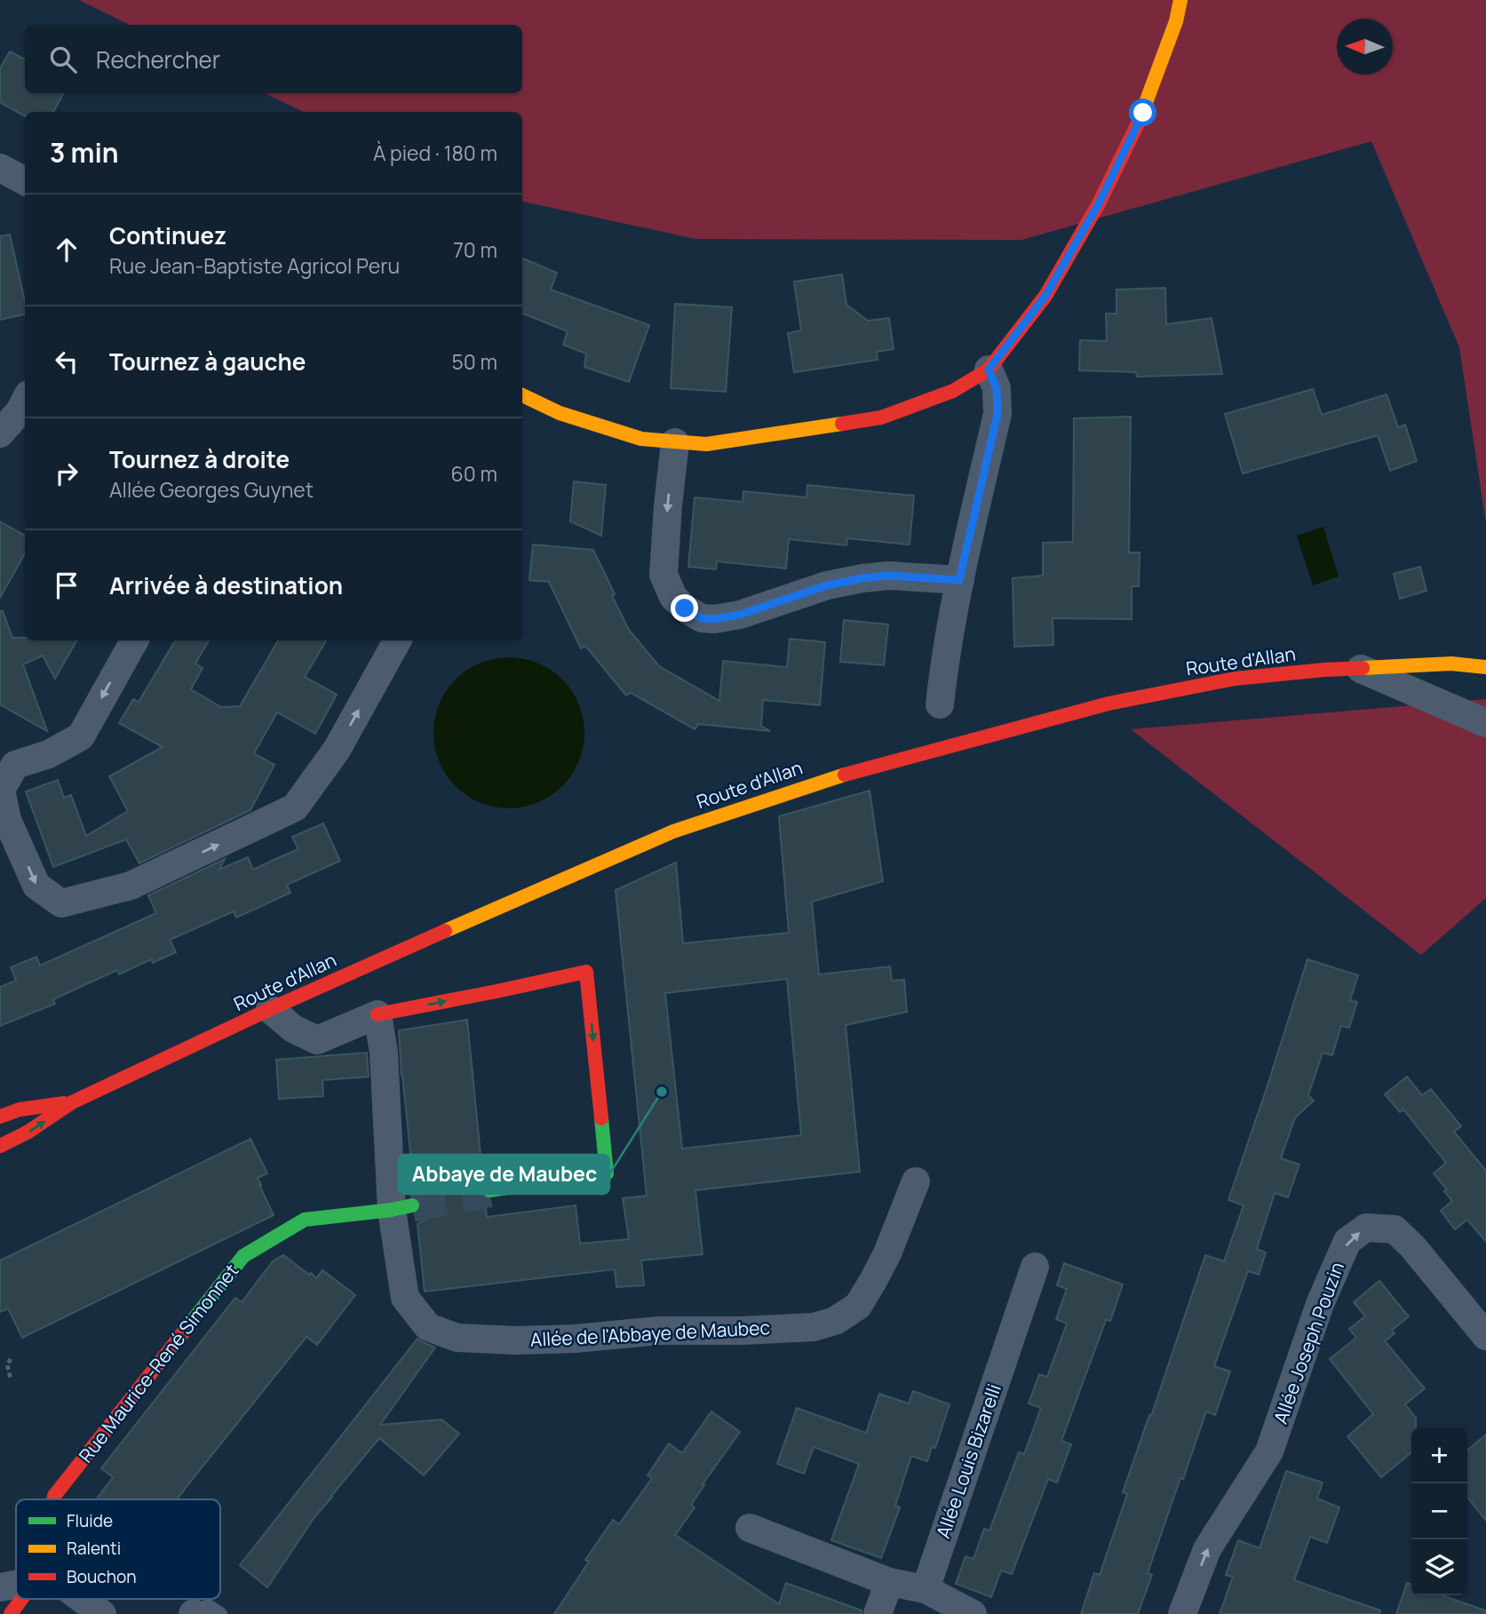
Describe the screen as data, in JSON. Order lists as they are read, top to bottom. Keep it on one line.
{"streets":{"street":["Route d'Allan","Allée de l'Abbaye de Maubec","Allée Joseph Pouzin","Rue Maurice-René Simonnet","Allée Louis Bizarelli"]},"crossings":[["Allée de l'Abbaye de Maubec","Rue Maurice-René Simonnet"]],"places":["Abbaye de Maubec"],"legend":["Fluide","Ralenti","Bouchon"],"north":"left","page":{"search":"Rechercher","heading":["3 min","À pied · 180 m"],"list":[["Continuez","Rue Jean-Baptiste Agricol Peru","70 m"],["Tournez à gauche","50 m"],["Tournez à droite","Allée Georges Guynet","60 m"],"Arrivée à destination"],"map_buttons":["+","−"]}}
